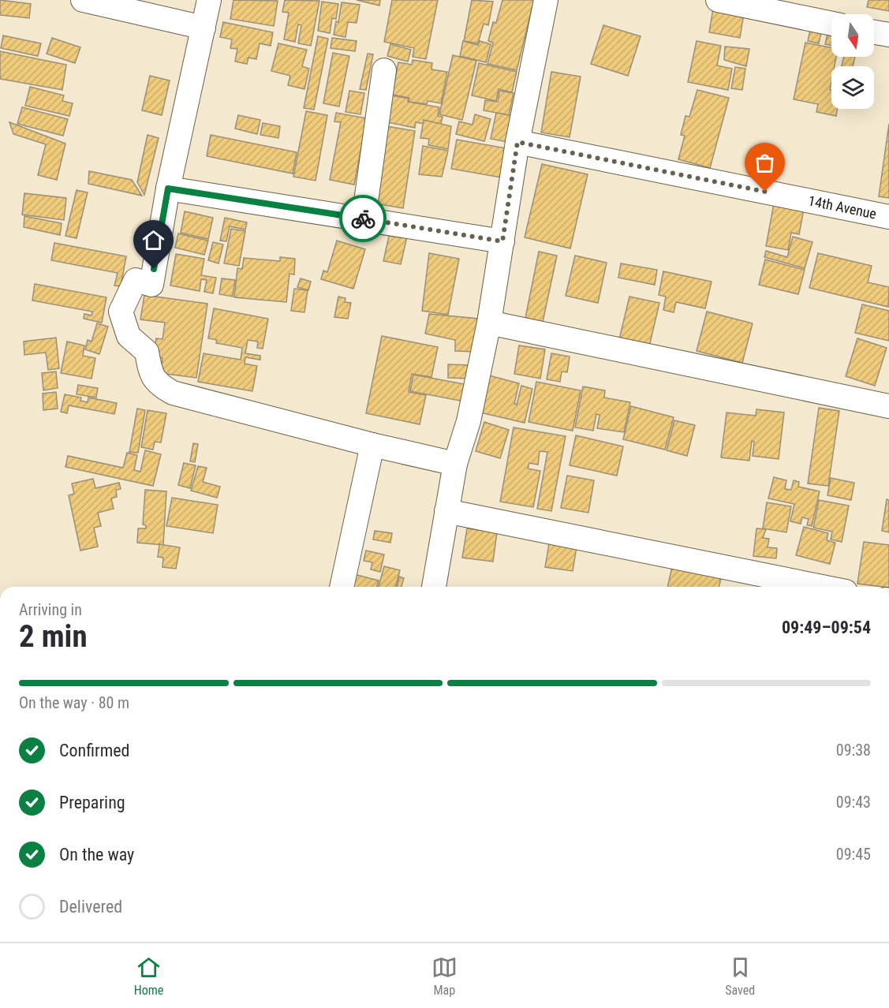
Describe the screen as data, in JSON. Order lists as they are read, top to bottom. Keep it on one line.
{"streets":{"street":["14th Avenue"]},"north":"bottom","page":{"heading":["2 min","Arriving in","09:49–09:54"],"bar":"On the way · 80 m","list":[["Confirmed","09:38"],["Preparing","09:43"],["On the way","09:45"],"Delivered"],"tabs":["Home","Map","Saved"]}}
